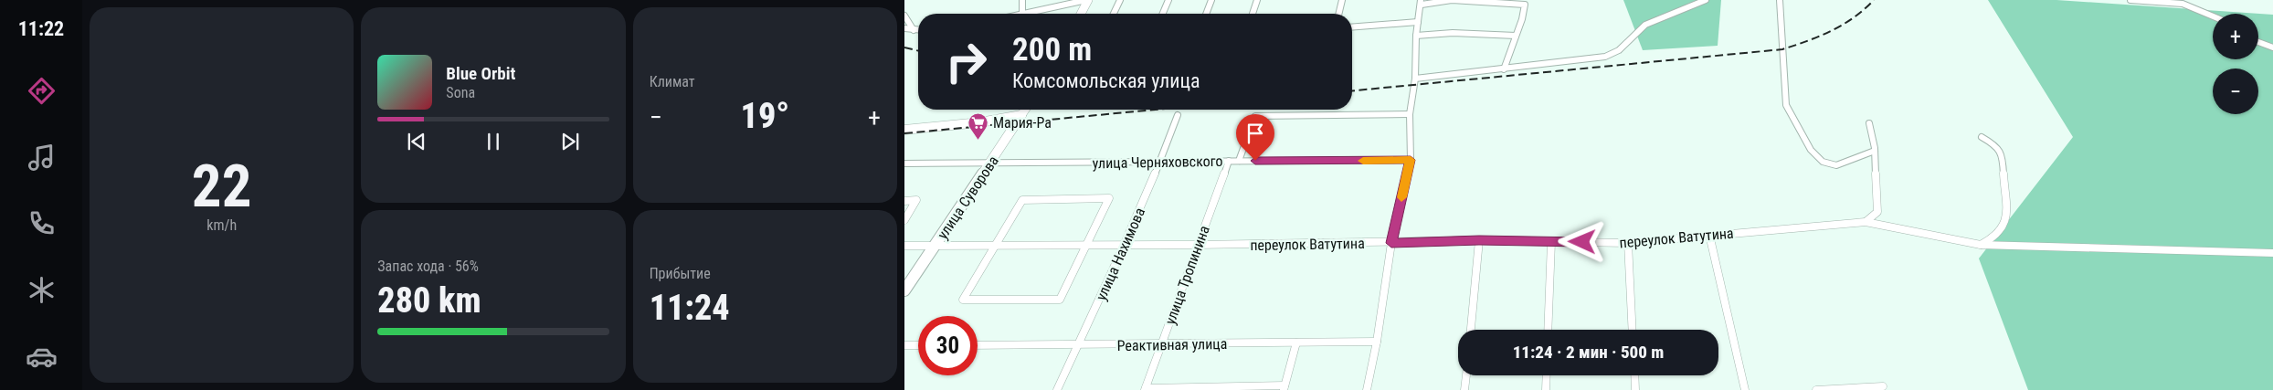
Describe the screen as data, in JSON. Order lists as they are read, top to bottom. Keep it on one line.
{"streets":{"main road":["улица Суворова"],"street":["улица Черняховского","переулок Ватутина","улица Нахимова","улица Тропинина","Реактивная улица"]},"crossings":[["улица Черняховского","улица Суворова"],["улица Черняховского","улица Нахимова"],["улица Черняховского","улица Тропинина"],["улица Суворова","переулок Ватутина"],["переулок Ватутина","улица Нахимова"],["переулок Ватутина","улица Тропинина"],["улица Нахимова","Реактивная улица"],["улица Тропинина","Реактивная улица"]],"places":{"supermarket":["Мария-Ра"]},"page":{"tabs":"11:22","tile":[["22","km/h"],"Климат",["Запас хода · 56%","280 km"],["Прибытие","11:24"]],"map_buttons":["+","−"],"turn":["200 m","Комсомольская улица"],"song":["Blue Orbit","Sona"],"heat":["−","19°","+"],"limit":"30","trip":"11:24 · 2 мин · 500 m"}}
